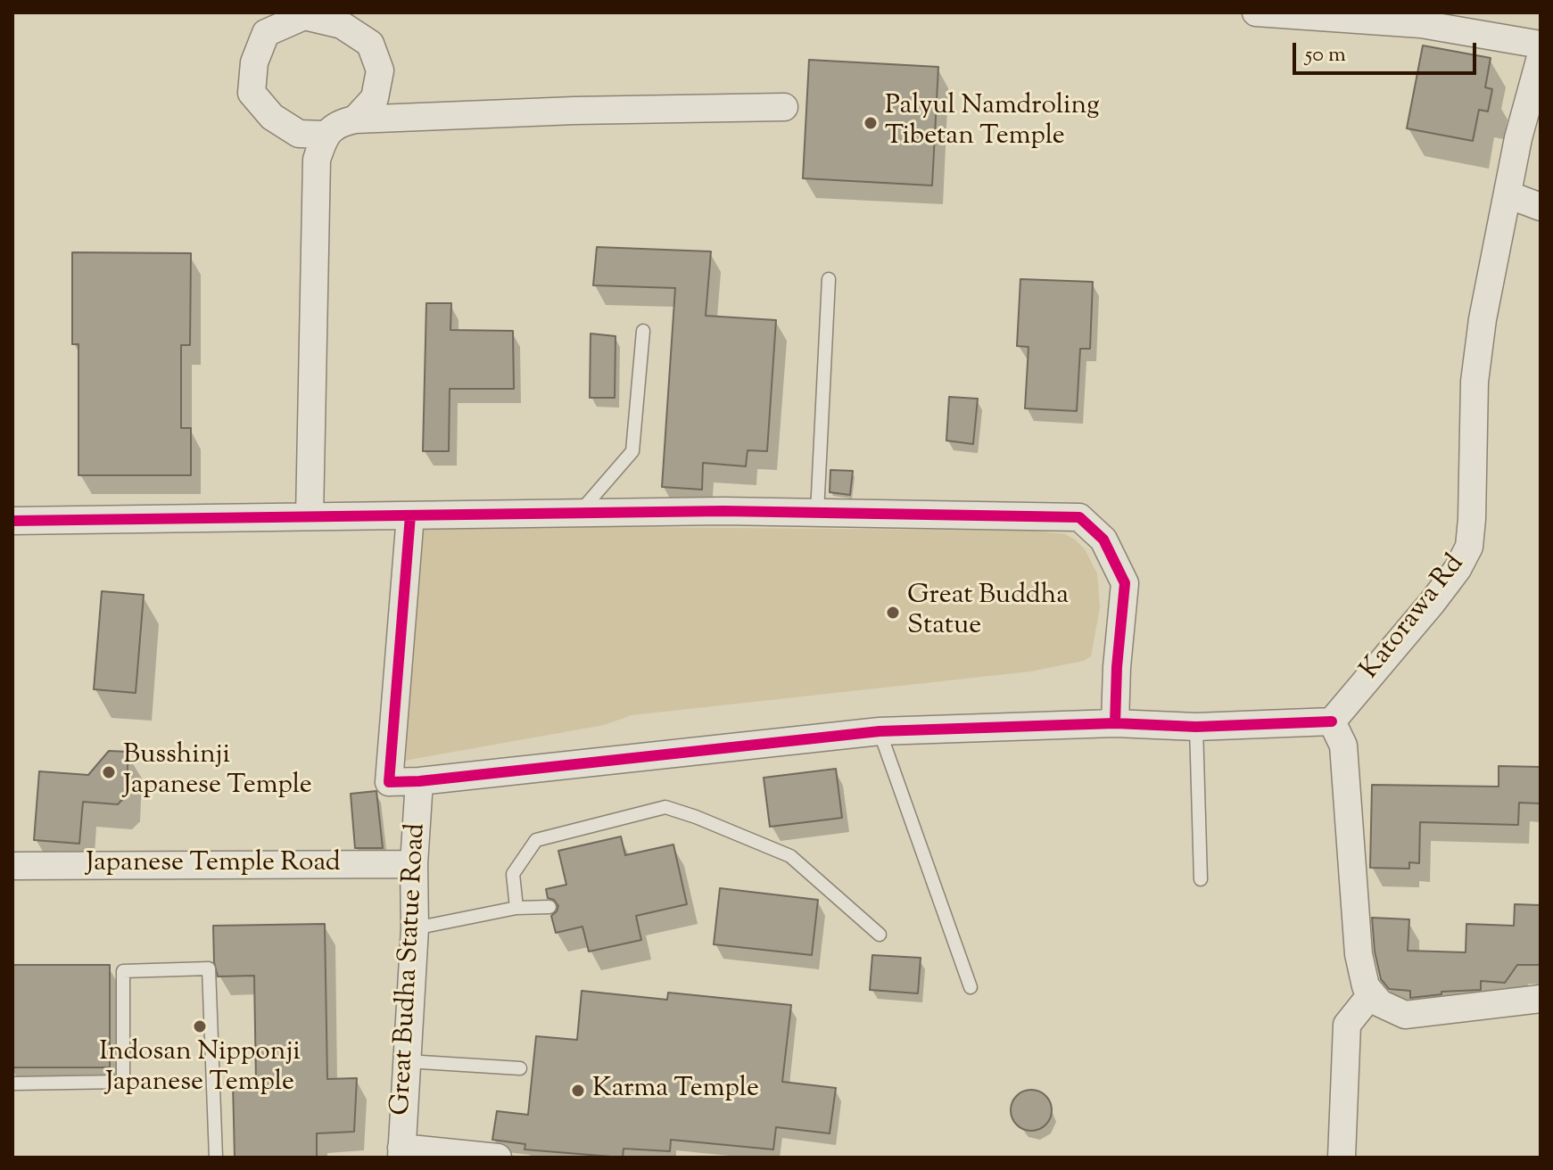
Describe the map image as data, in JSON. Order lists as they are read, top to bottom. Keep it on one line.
{"streets":{"street":["Katorawa Rd","Japanese Temple Road","Great Budha Statue Road"]},"crossings":[["Japanese Temple Road","Great Budha Statue Road"]],"places":["Palyul Namdroling Tibetan Temple","Great Buddha Statue","Busshinji Japanese Temple","Indosan Nipponji Japanese Temple","Karma Temple"],"scale_bar":"50 m"}
